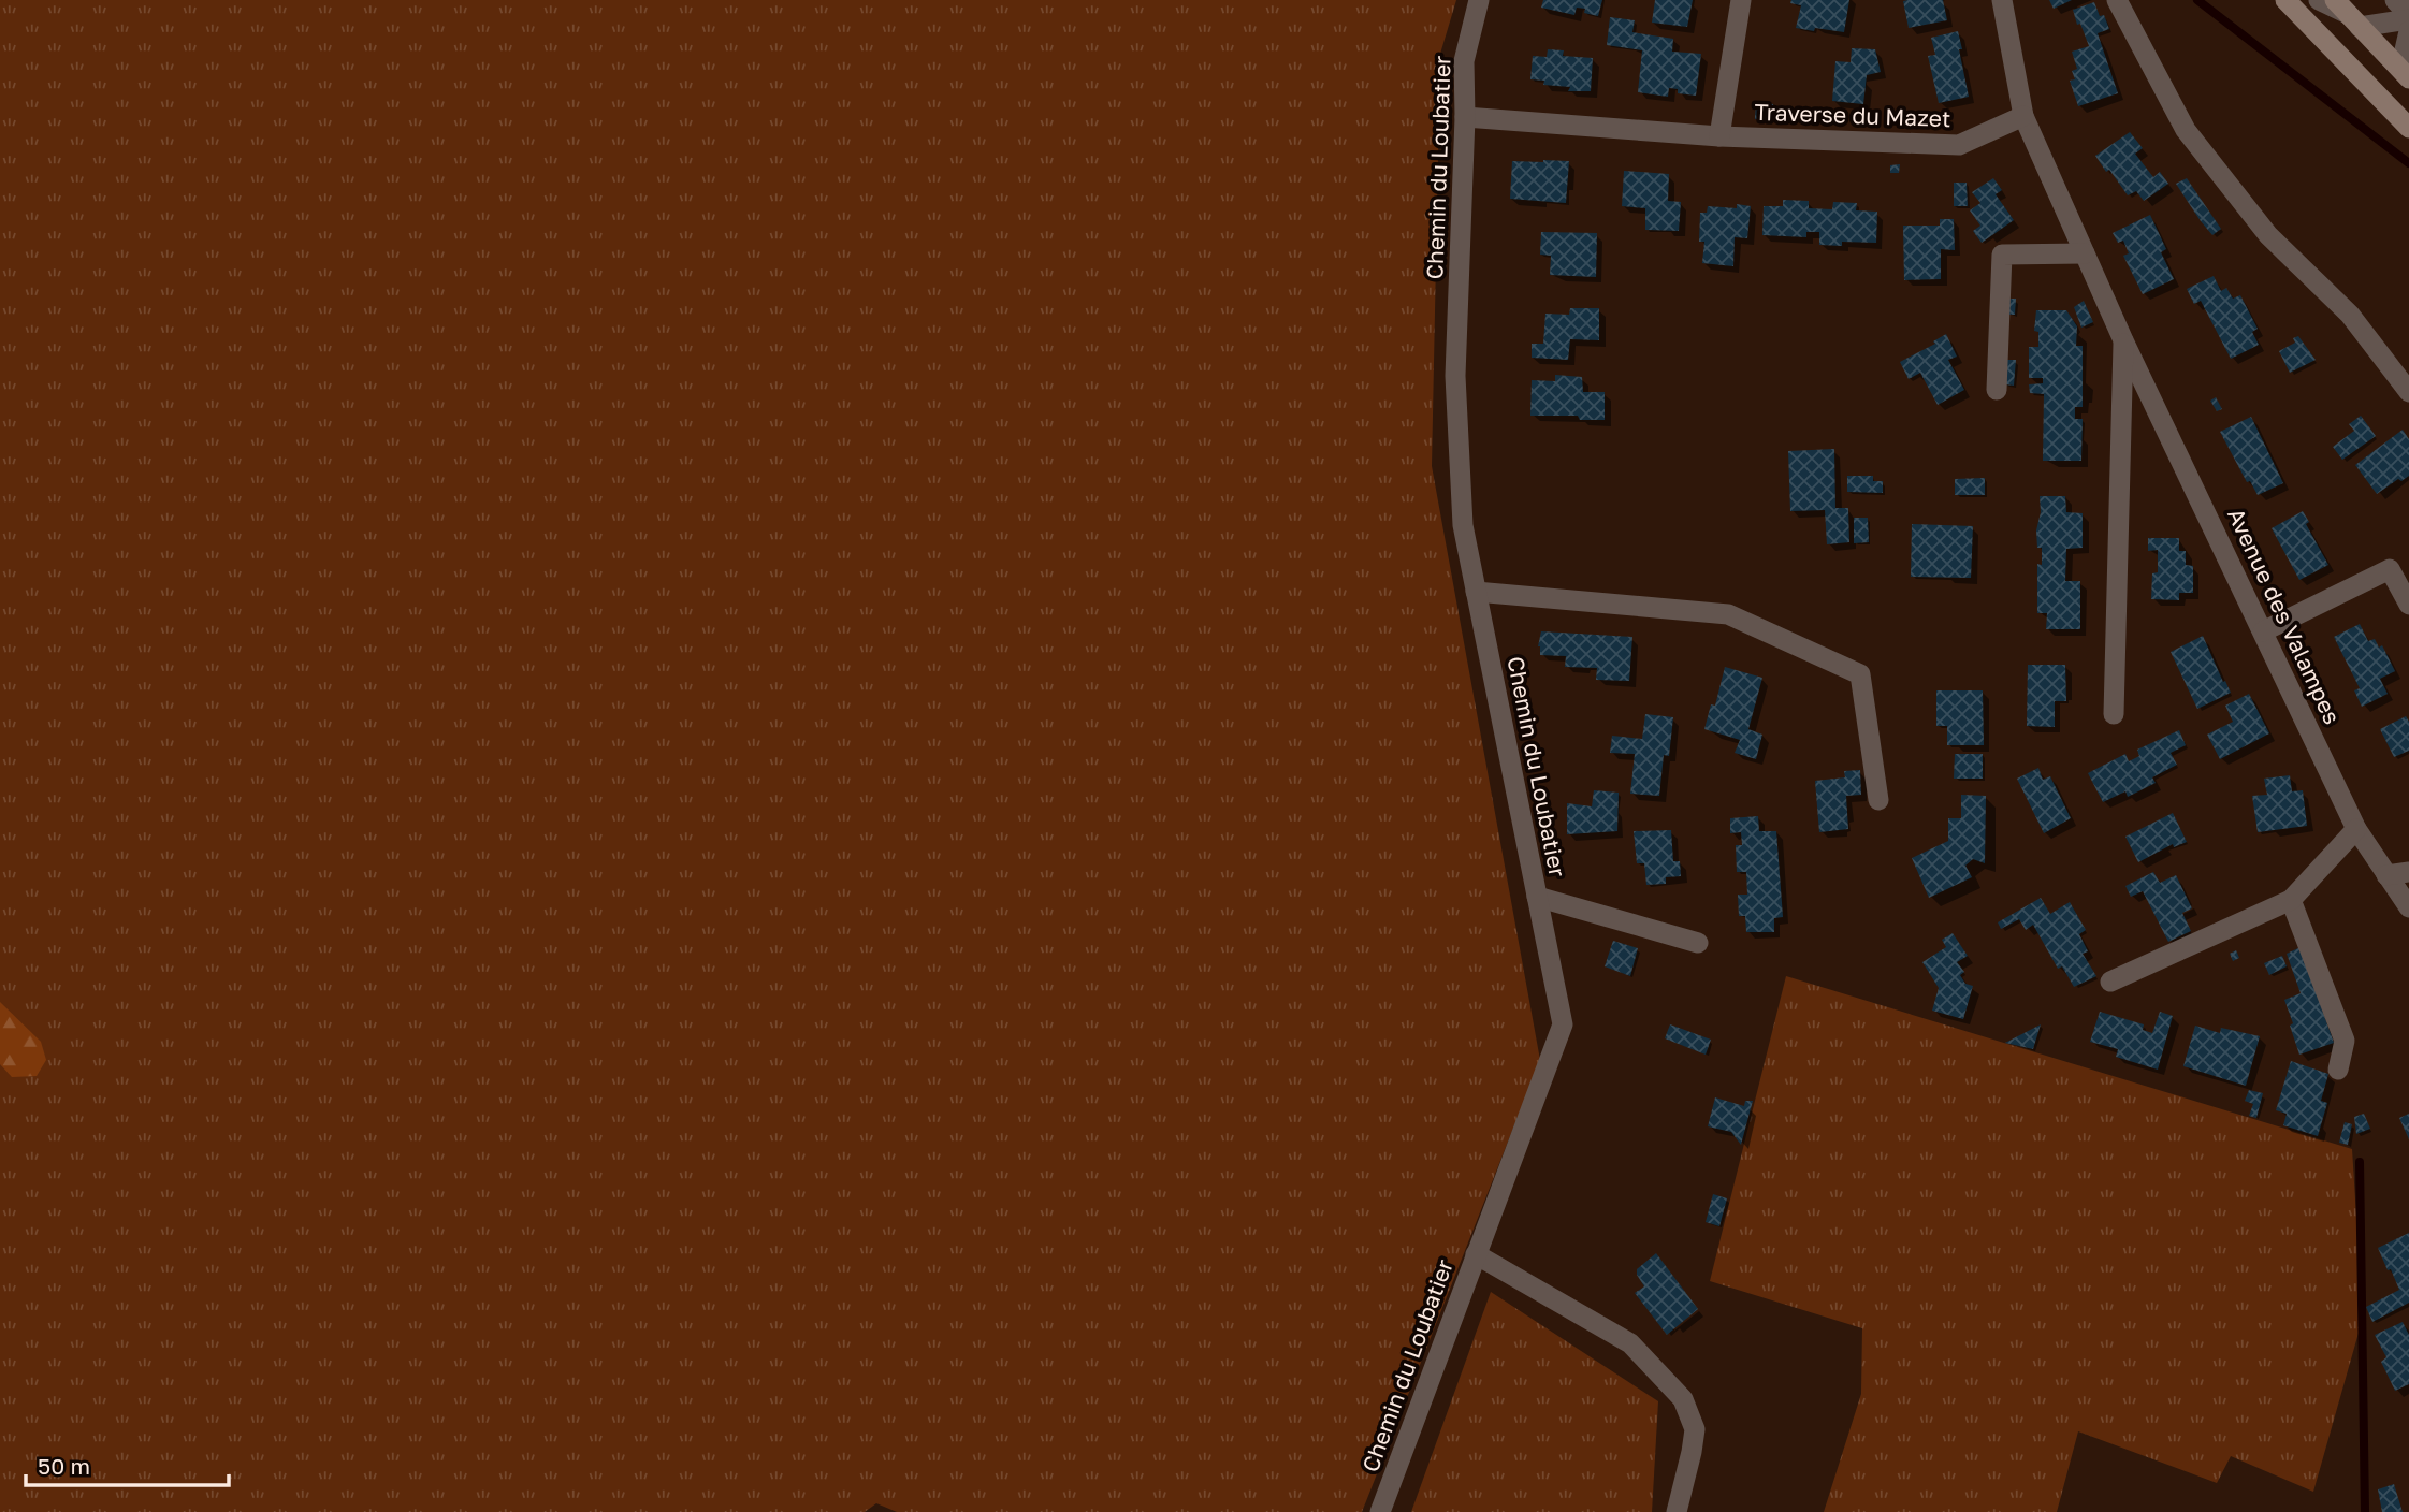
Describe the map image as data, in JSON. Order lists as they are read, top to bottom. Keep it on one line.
{"streets":{"street":["Traverse du Mazet","Chemin du Loubatier","Avenue des Valampes"]},"crossings":[["Traverse du Mazet","Chemin du Loubatier"],["Traverse du Mazet","Avenue des Valampes"]],"scale_bar":"50 m"}
